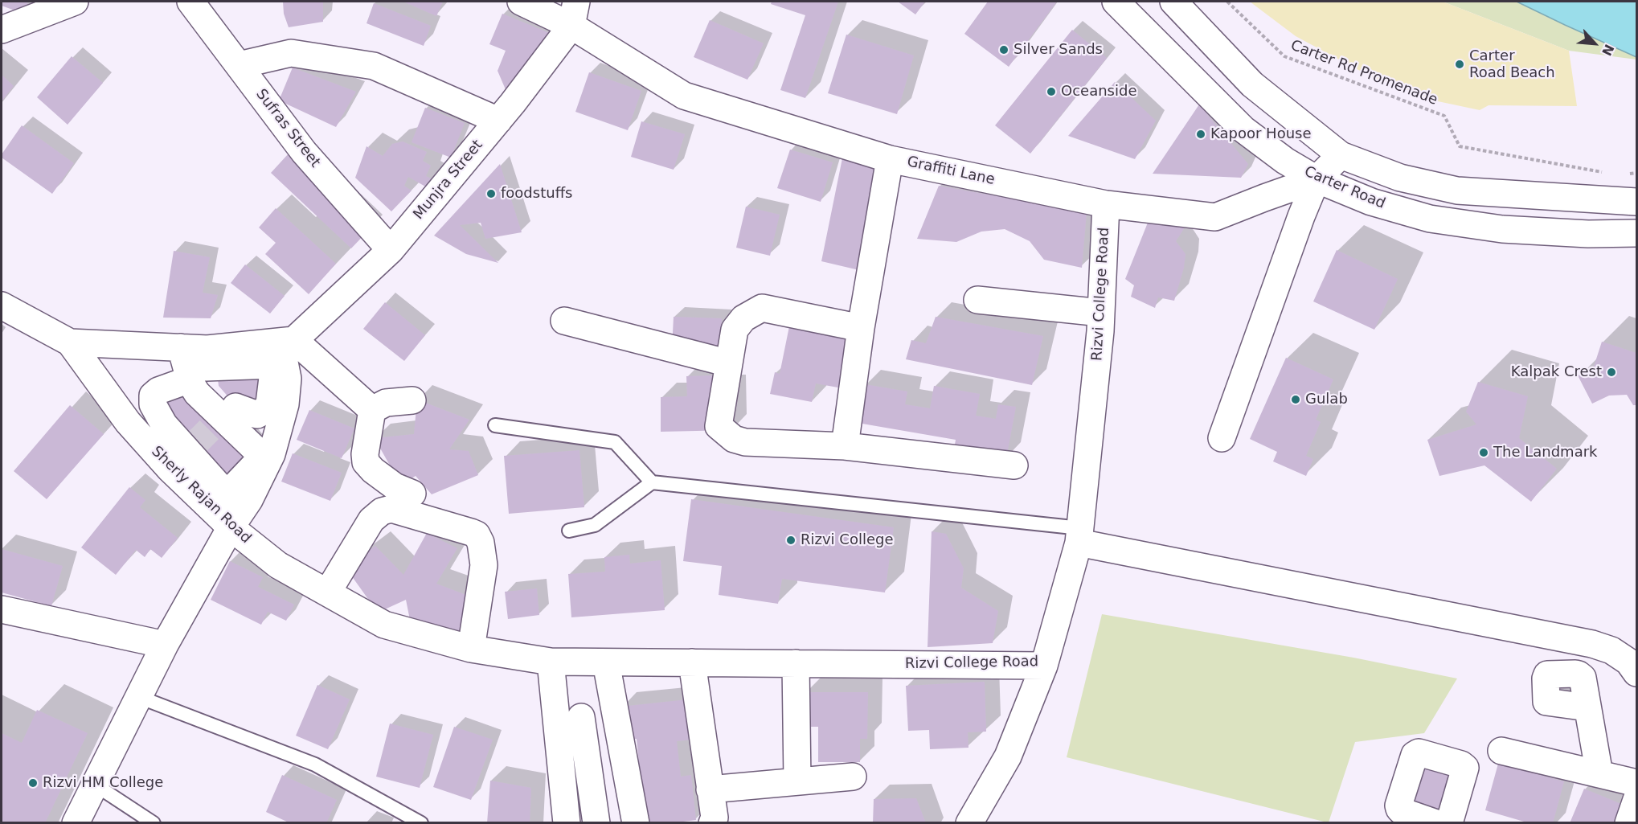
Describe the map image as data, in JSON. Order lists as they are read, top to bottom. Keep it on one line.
{"streets":{"street":["Sufras Street","Graffiti Lane","Munjra Street","Carter Road","Rizvi College Road","Sherly Rajan Road"],"path":["Carter Rd Promenade"]},"crossings":[["Sufras Street","Munjra Street"],["Graffiti Lane","Munjra Street"],["Graffiti Lane","Carter Road"],["Graffiti Lane","Rizvi College Road"],["Rizvi College Road","Sherly Rajan Road"]],"places":["Silver Sands","Carter Road Beach","Oceanside","Kapoor House","foodstuffs","Kalpak Crest","Gulab","The Landmark","Rizvi College","Rizvi HM College"],"north":"bottom right"}
